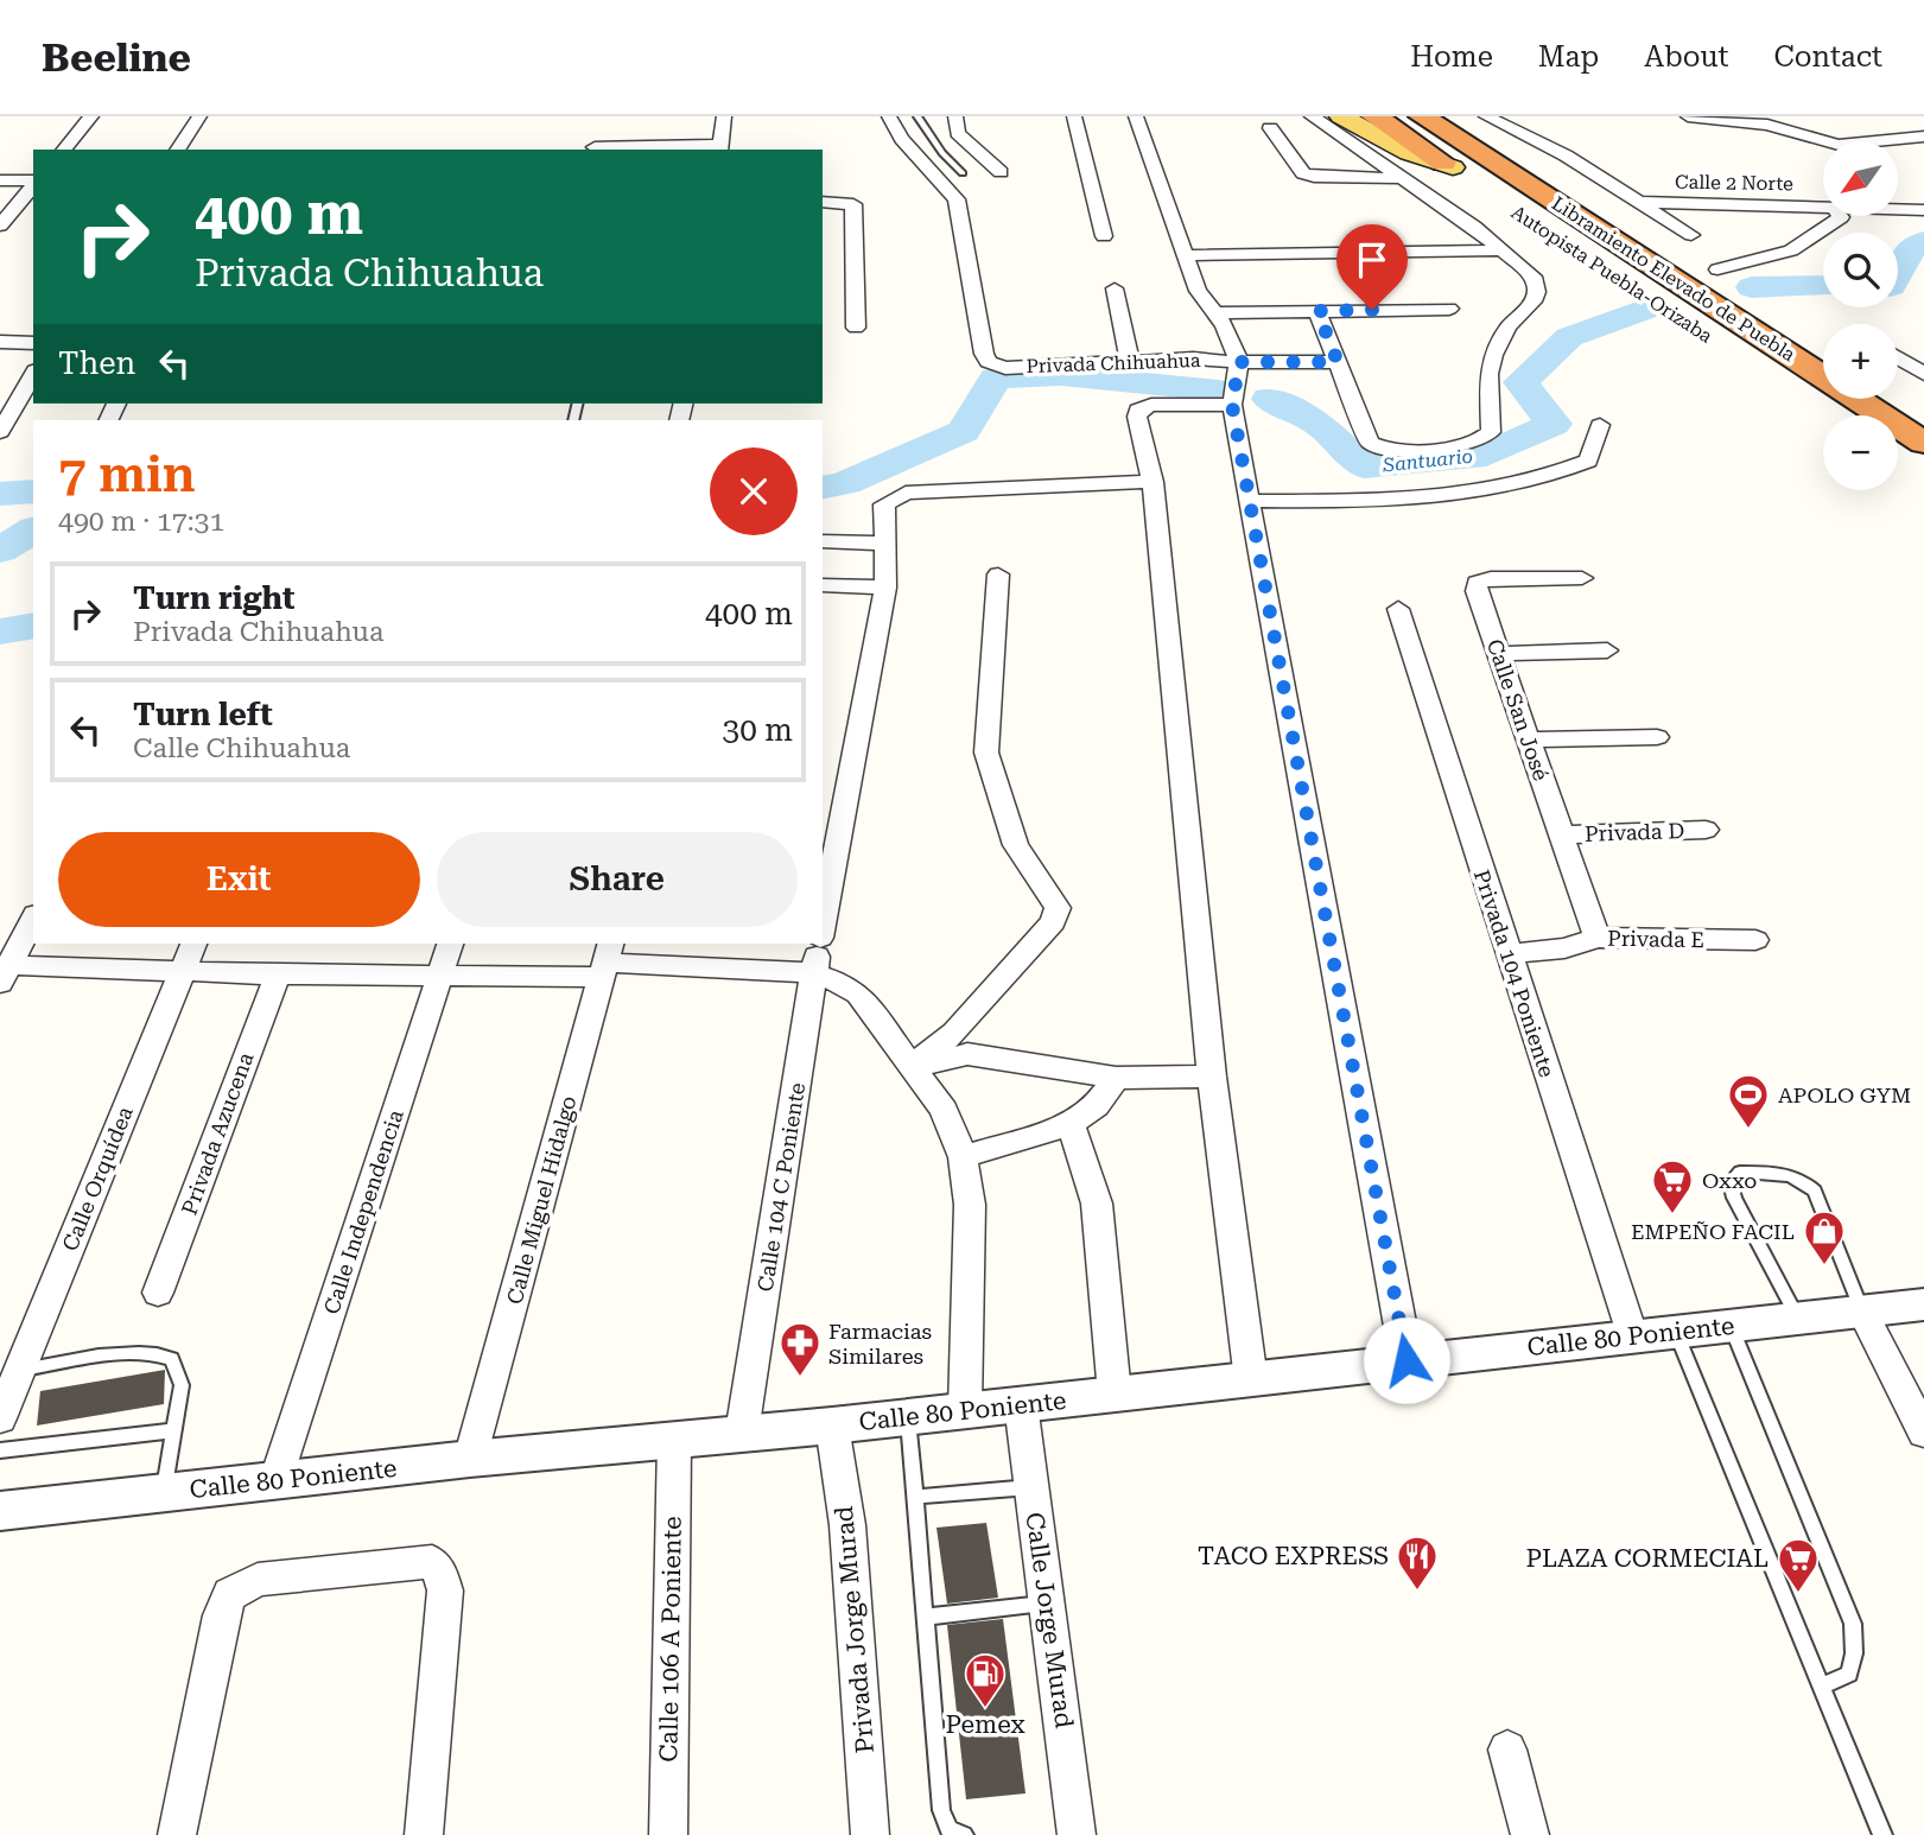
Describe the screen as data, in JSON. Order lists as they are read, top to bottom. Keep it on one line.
{"streets":{"highway":["Autopista Puebla-Orizaba","Libramiento Elevado de Puebla"],"street":["Calle 2 Norte","Privada Chihuahua","Calle San José","Privada D","Privada E","Privada 104 Poniente","Privada Azucena","Calle Orquídea","Calle 104 C Poniente","Calle Miguel Hidalgo","Calle Independencia","Calle 80 Poniente","Calle Jorge Murad","Privada Jorge Murad","Calle 106 A Poniente"]},"crossings":[["Calle San José","Privada D"],["Calle San José","Privada E"],["Privada E","Privada 104 Poniente"],["Privada 104 Poniente","Calle 80 Poniente"],["Calle 104 C Poniente","Calle 80 Poniente"],["Calle Miguel Hidalgo","Calle 80 Poniente"],["Calle Independencia","Calle 80 Poniente"],["Calle 80 Poniente","Calle Jorge Murad"],["Calle 80 Poniente","Privada Jorge Murad"],["Calle 80 Poniente","Calle 106 A Poniente"]],"water":["Santuario"],"places":{"sports":["APOLO GYM"],"supermarket":["Oxxo","PLAZA CORMECIAL"],"shop":["EMPEÑO FACIL"],"pharmacy":["Farmacias Similares"],"restaurant":["TACO EXPRESS"],"fuel station":["Pemex"]},"north":"bottom left","page":{"header":"Beeline","nav":["Home","Map","About","Contact"],"map_buttons":["+","−"],"turn":["400 m","Privada Chihuahua"],"then":"Then","heading":["7 min","490 m · 17:31"],"list":[{"name":"Turn right","note":"Privada Chihuahua","value":"400 m"},{"name":"Turn left","note":"Calle Chihuahua","value":"30 m"}],"buttons":["Exit","Share"]}}
